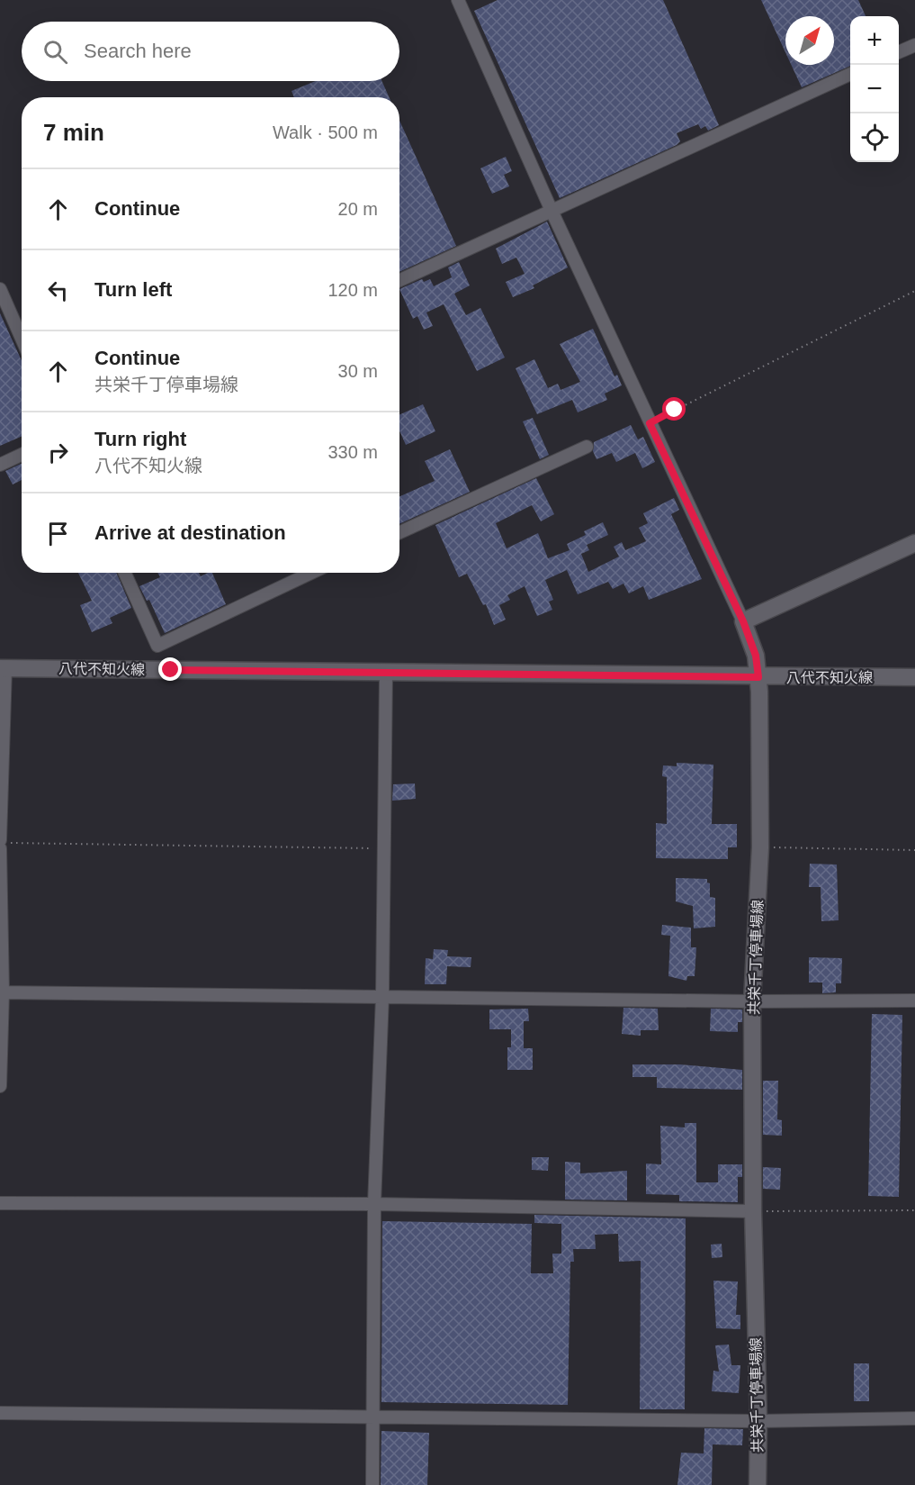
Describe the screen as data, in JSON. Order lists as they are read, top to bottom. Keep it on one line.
{"streets":{"main road":["八代不知火線","共栄千丁停車場線"]},"crossings":[["八代不知火線","共栄千丁停車場線"]],"north":"top right","page":{"map_buttons":["+","−"],"search":"Search here","heading":["7 min","Walk · 500 m"],"list":[["Continue","20 m"],["Turn left","120 m"],["Continue","共栄千丁停車場線","30 m"],["Turn right","八代不知火線","330 m"],"Arrive at destination"]}}
